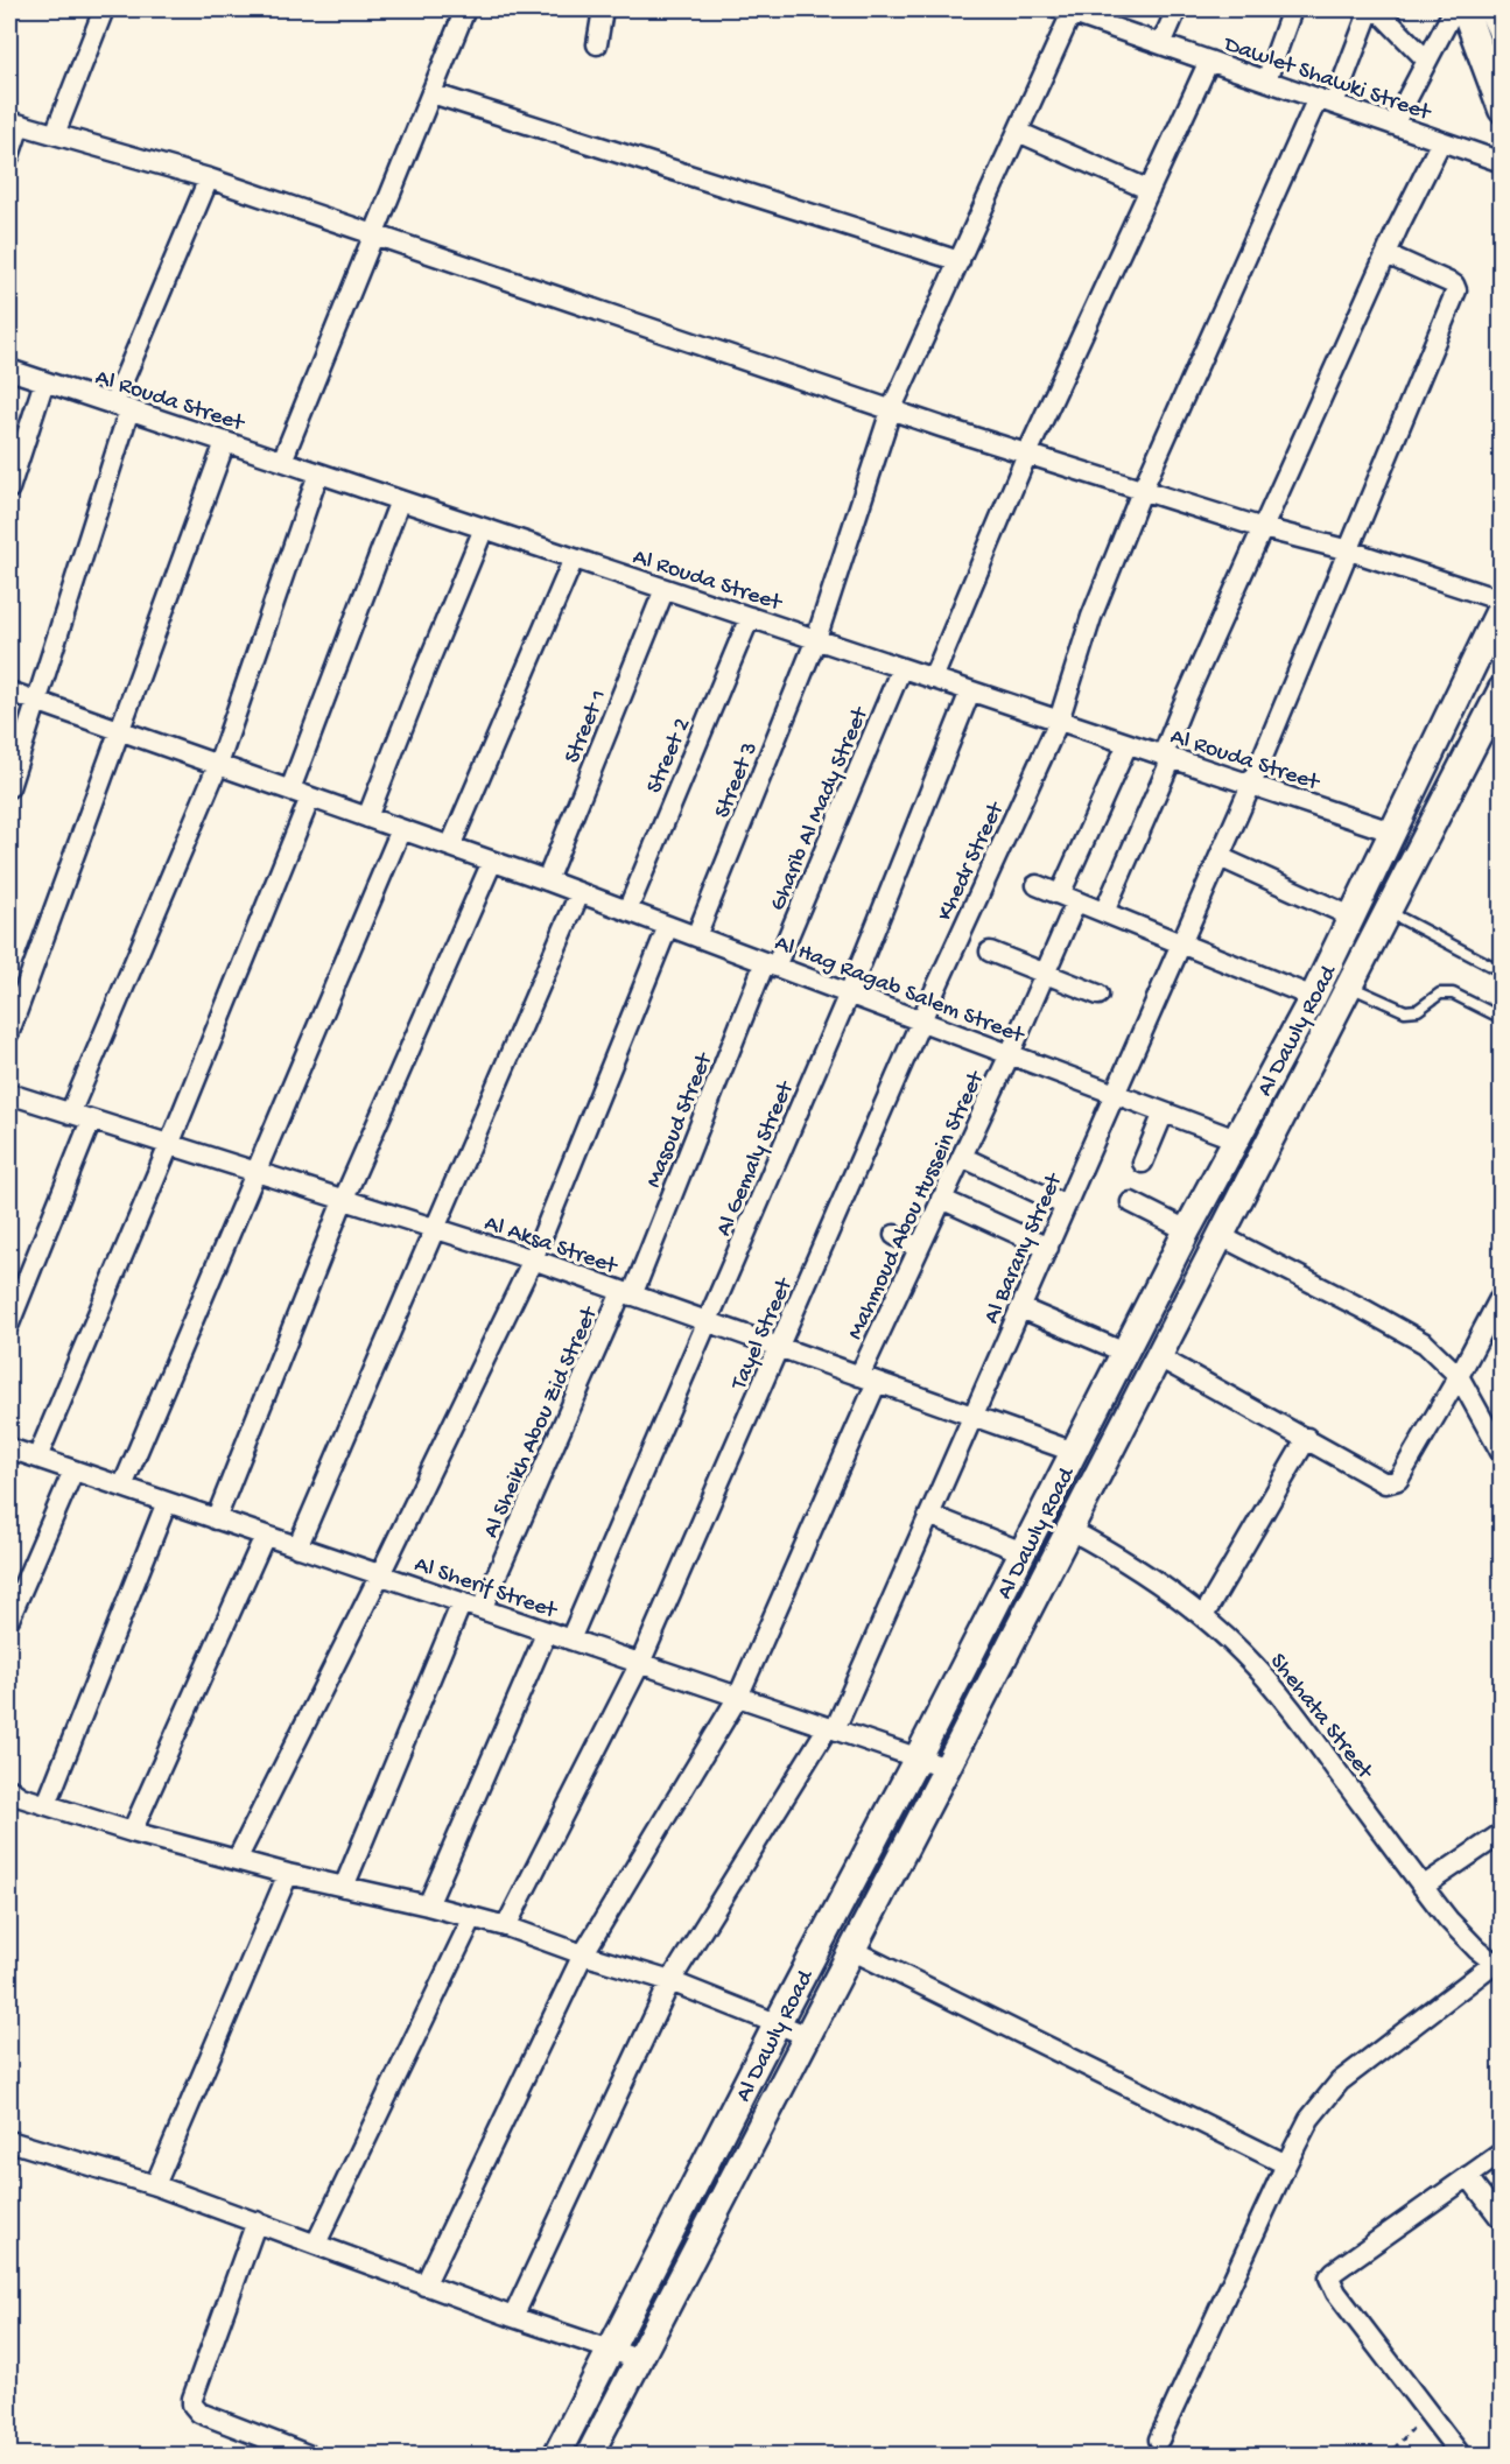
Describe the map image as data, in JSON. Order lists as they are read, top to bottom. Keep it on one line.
{"streets":{"street":["Dawlet Shawki Street","Al Rouda Street","Street 1","Street 2","Street 3","Gharib Al Mady Street","Khedr Street","Al Hag Ragab Salem Street","Al Dawly Road","Masoud Street","Al Gemaly Street","Mahmoud Abou Hussein Street","Al Aksa Street","Al Barany Street","Tayel Street","Al Sheikh Abou Zid Street","Al Sherif Street","Shehata Street"]},"crossings":[["Dawlet Shawki Street","Street 3"],["Dawlet Shawki Street","Khedr Street"],["Al Rouda Street","Street 1"],["Al Rouda Street","Street 2"],["Al Rouda Street","Street 3"],["Al Rouda Street","Gharib Al Mady Street"],["Al Rouda Street","Khedr Street"],["Al Rouda Street","Al Dawly Road"],["Al Rouda Street","Al Gemaly Street"],["Al Rouda Street","Mahmoud Abou Hussein Street"],["Al Rouda Street","Al Barany Street"],["Street 1","Al Hag Ragab Salem Street"],["Street 2","Al Hag Ragab Salem Street"],["Street 3","Al Hag Ragab Salem Street"],["Gharib Al Mady Street","Al Hag Ragab Salem Street"],["Gharib Al Mady Street","Masoud Street"],["Khedr Street","Al Hag Ragab Salem Street"],["Khedr Street","Tayel Street"],["Al Hag Ragab Salem Street","Al Dawly Road"],["Al Hag Ragab Salem Street","Masoud Street"],["Al Hag Ragab Salem Street","Al Gemaly Street"],["Al Hag Ragab Salem Street","Mahmoud Abou Hussein Street"],["Al Hag Ragab Salem Street","Al Barany Street"],["Al Hag Ragab Salem Street","Tayel Street"],["Al Dawly Road","Al Aksa Street"],["Al Dawly Road","Al Sherif Street"],["Al Dawly Road","Shehata Street"],["Masoud Street","Al Aksa Street"],["Masoud Street","Al Sheikh Abou Zid Street"],["Al Gemaly Street","Al Aksa Street"],["Al Gemaly Street","Al Sherif Street"],["Mahmoud Abou Hussein Street","Al Aksa Street"],["Mahmoud Abou Hussein Street","Al Sherif Street"],["Al Aksa Street","Al Barany Street"],["Al Aksa Street","Tayel Street"],["Al Aksa Street","Al Sheikh Abou Zid Street"],["Al Barany Street","Al Sherif Street"],["Tayel Street","Al Sherif Street"],["Al Sheikh Abou Zid Street","Al Sherif Street"]]}
